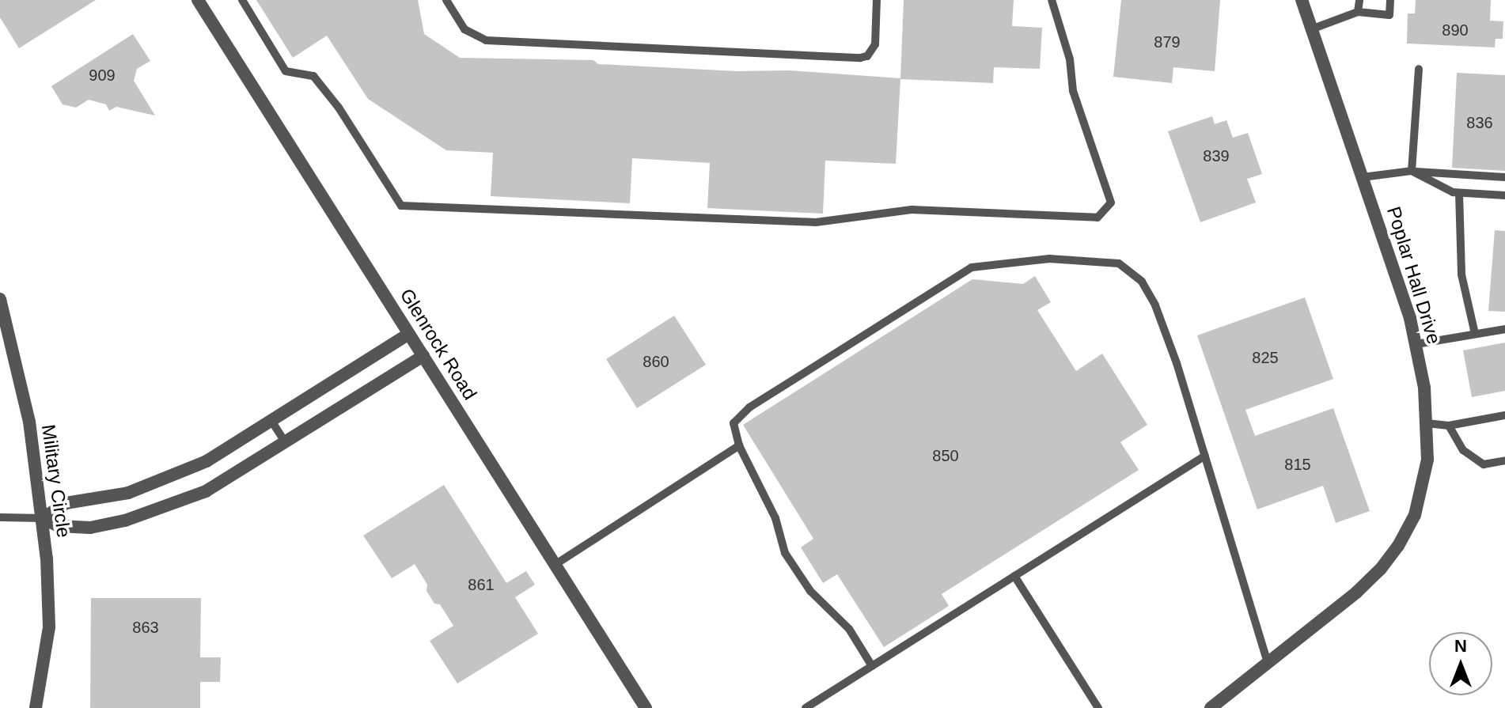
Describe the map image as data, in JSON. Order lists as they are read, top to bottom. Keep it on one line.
{"streets":{"street":["Poplar Hall Drive","Glenrock Road","Military Circle"]},"house_numbers":["890","879","909","836","839","825","860","850","815","861","863"],"north":"top"}
